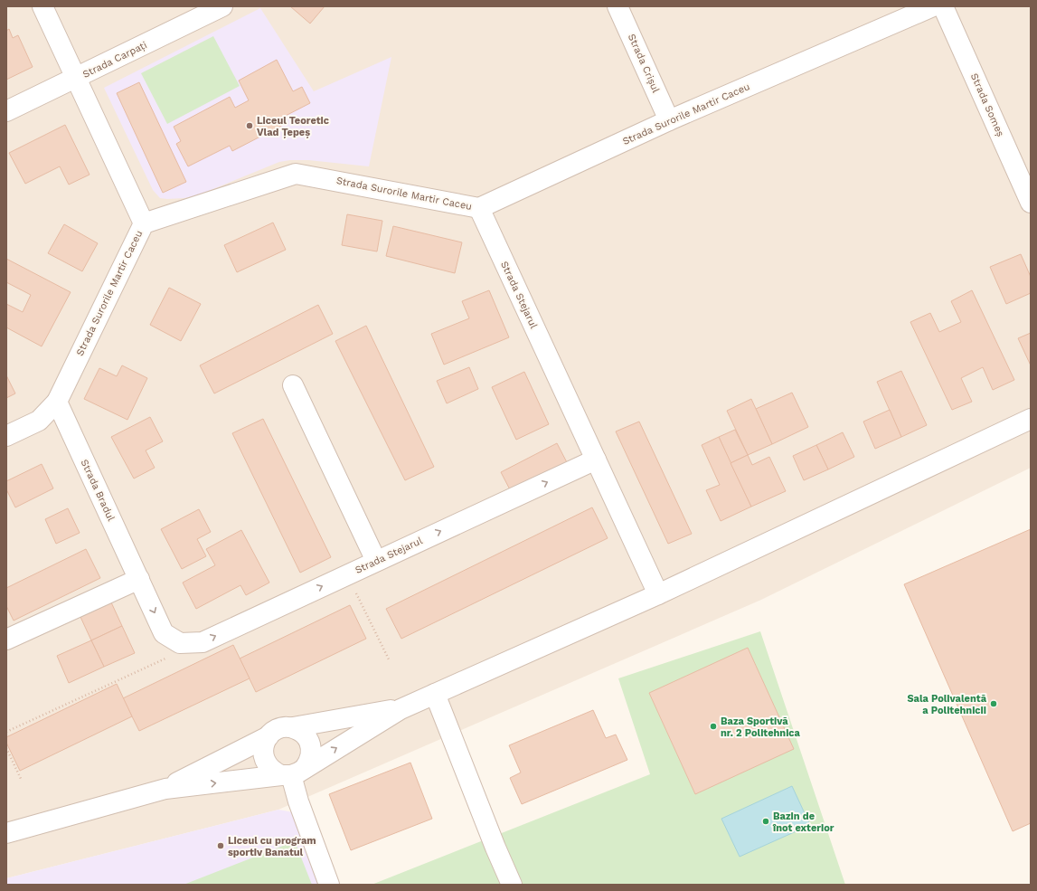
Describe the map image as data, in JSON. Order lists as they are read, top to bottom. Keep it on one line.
{"streets":{"street":["Strada Carpați","Strada Crișul","Strada Someș","Strada Surorile Martir Caceu","Strada Stejarul","Strada Bradul"]},"crossings":[["Strada Crișul","Strada Surorile Martir Caceu"],["Strada Surorile Martir Caceu","Strada Stejarul"],["Strada Surorile Martir Caceu","Strada Bradul"],["Strada Stejarul","Strada Bradul"]],"places":["Liceul Teoretic Vlad Țepeș","Sala Polivalentă a Politehnicii","Baza Sportivă nr. 2 Politehnica","Bazin de înot exterior","Liceul cu program sportiv Banatul"]}
